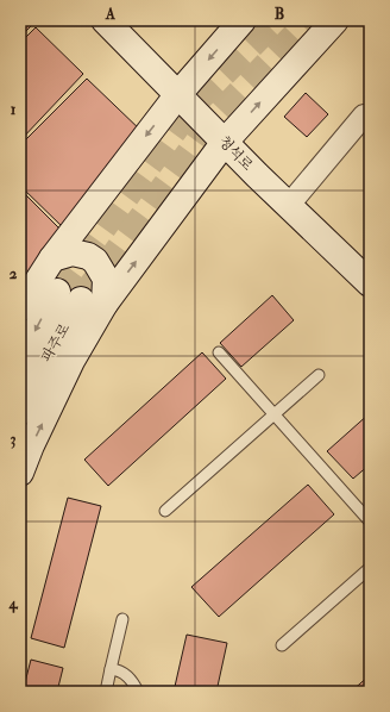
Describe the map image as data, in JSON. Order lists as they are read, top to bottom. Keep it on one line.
{"streets":{"main road":["청석로","파주로"]},"grid":{"columns":["A","B"],"rows":["1","2","3","4"]}}
